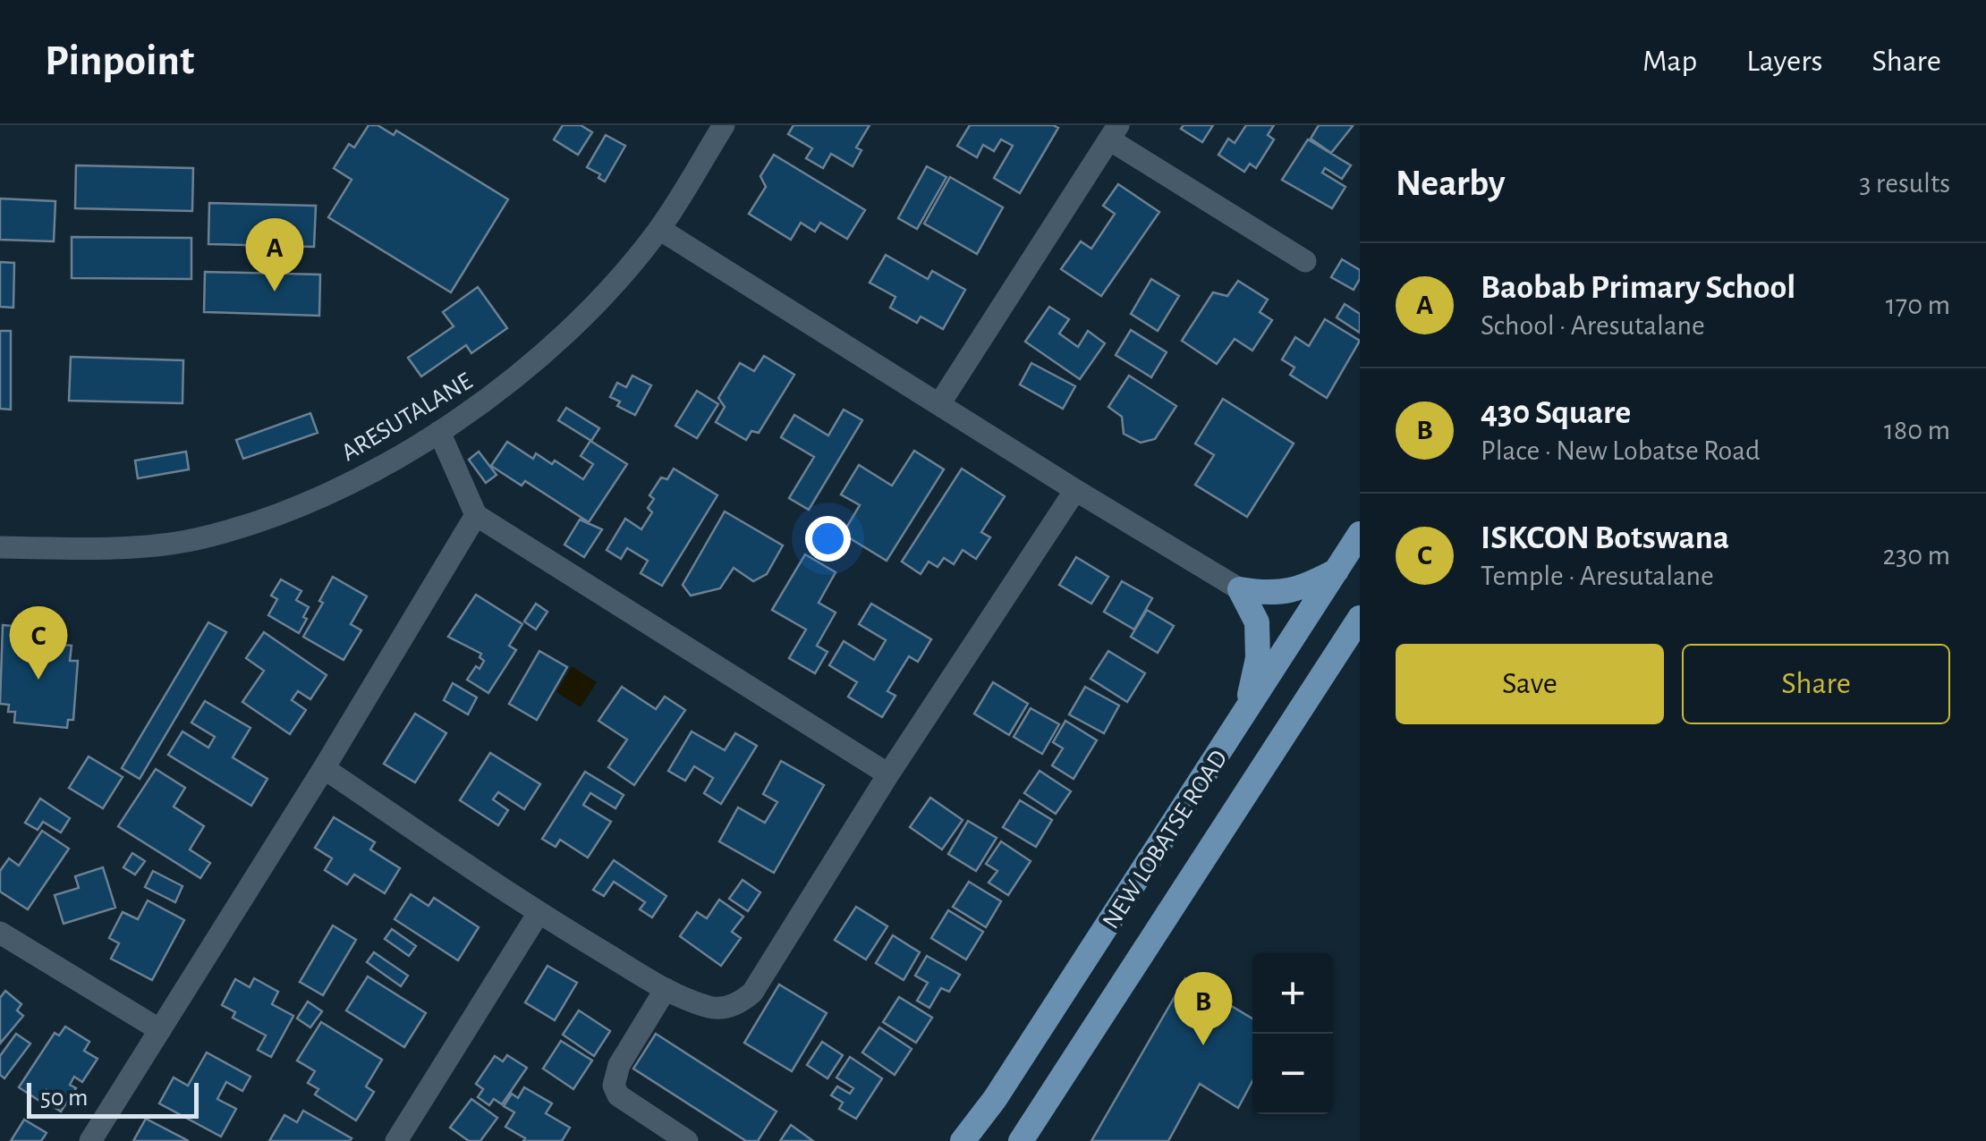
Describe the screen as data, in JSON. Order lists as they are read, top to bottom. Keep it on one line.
{"streets":{"main road":["NEW LOBATSE ROAD"],"street":["ARESUTALANE"]},"scale_bar":"50 m","page":{"header":"Pinpoint","nav":["Map","Layers","Share"],"heading":["Nearby","3 results"],"pins":["A","C","B"],"list":[{"mark":"A","name":"Baobab Primary School","note":"School · Aresutalane","value":"170 m"},{"mark":"B","name":"430 Square","note":"Place · New Lobatse Road","value":"180 m"},{"mark":"C","name":"ISKCON Botswana","note":"Temple · Aresutalane","value":"230 m"}],"buttons":["Save","Share"],"map_buttons":["+","−"],"scale":"50 m"}}
